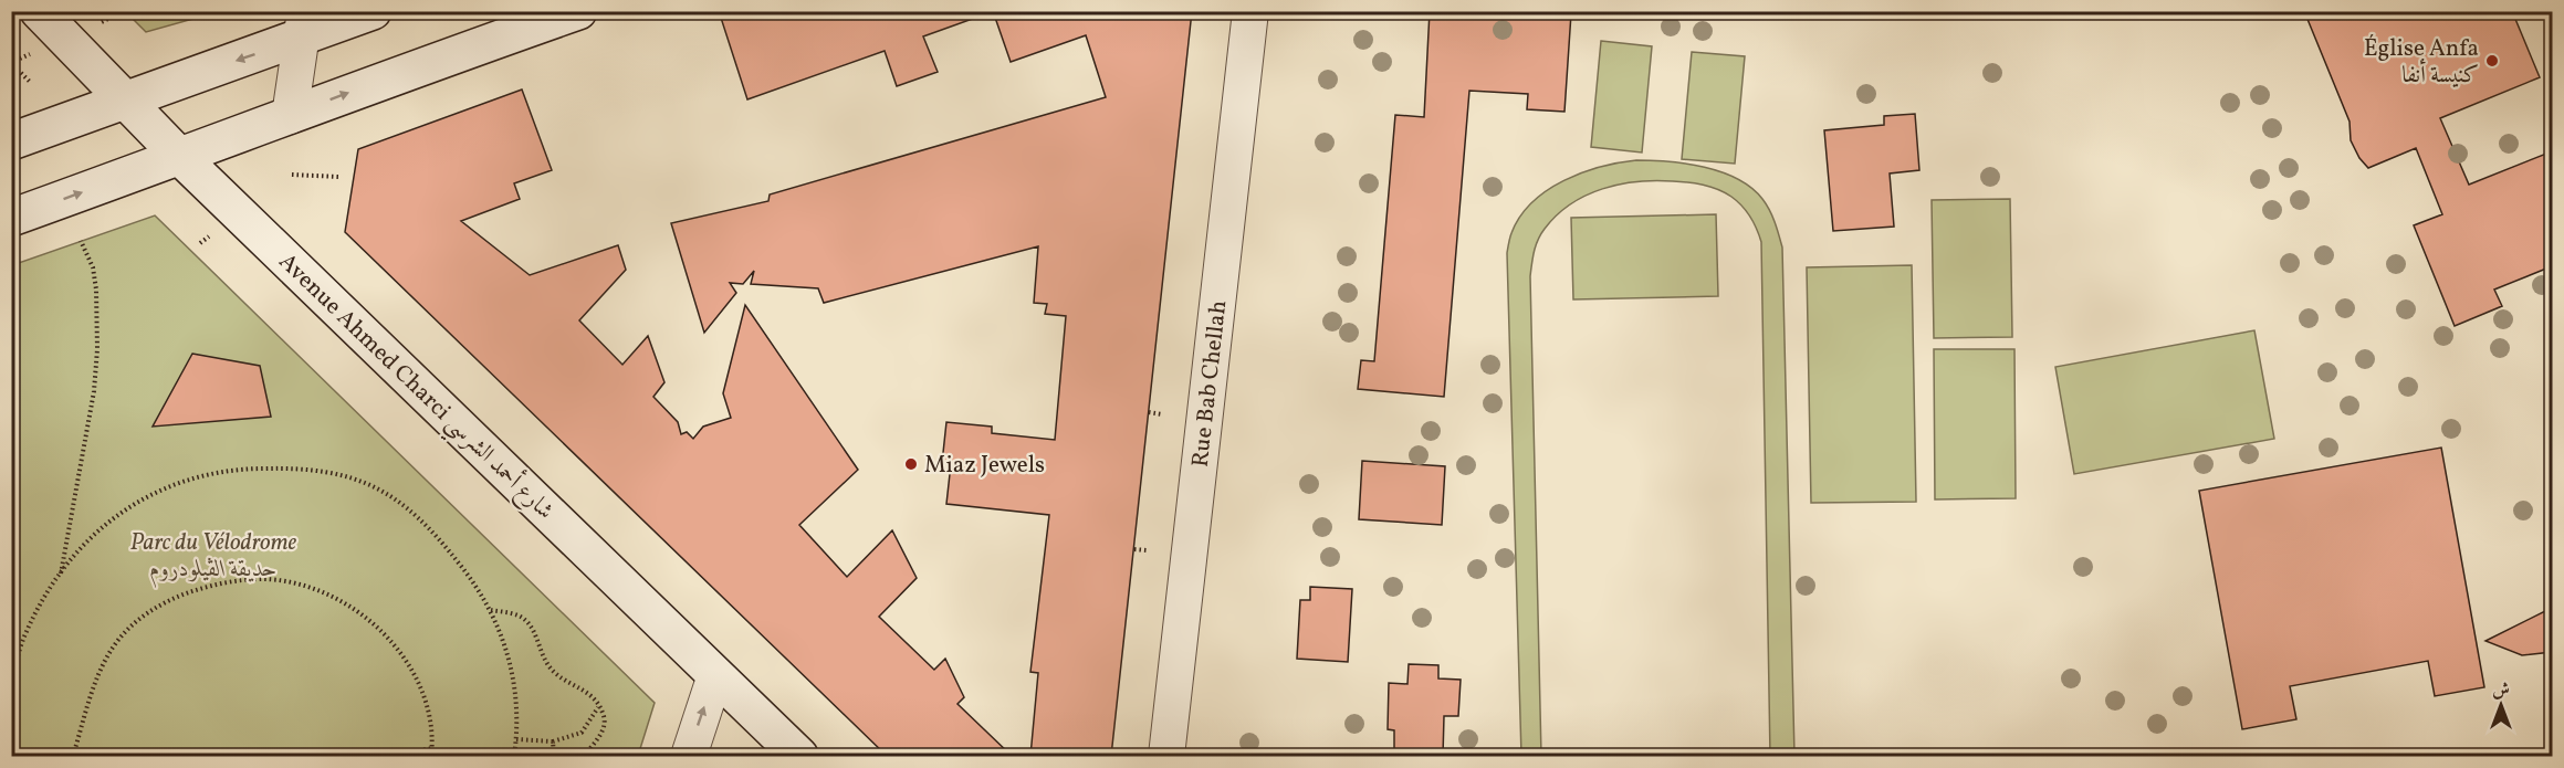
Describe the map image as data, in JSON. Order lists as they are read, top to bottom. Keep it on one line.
{"streets":{"street":["Rue Bab Chellah","Avenue Ahmed Charci شارع أحمد الشرسي"]},"parks":["Parc du Vélodrome حديقة الڤيلودروم"],"places":["Église Anfa كنيسة أنفا","Miaz Jewels"],"north":"top"}
